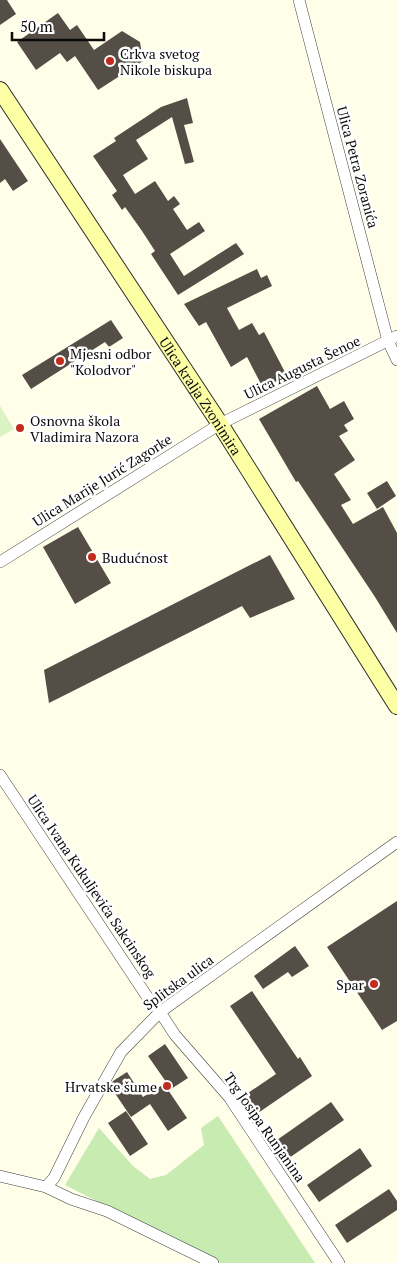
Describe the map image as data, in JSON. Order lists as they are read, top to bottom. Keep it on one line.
{"streets":{"main road":["Ulica kralja Zvonimira"],"street":["Ulica Petra Zoranića","Ulica Augusta Šenoe","Ulica Marije Jurić Zagorke","Ulica Ivana Kukuljevića Sakcinskog","Splitska ulica","Trg Josipa Runjanina"]},"crossings":[["Ulica Petra Zoranića","Ulica Augusta Šenoe"],["Ulica Augusta Šenoe","Ulica kralja Zvonimira"],["Ulica Augusta Šenoe","Ulica Marije Jurić Zagorke"],["Ulica kralja Zvonimira","Ulica Marije Jurić Zagorke"],["Ulica Ivana Kukuljevića Sakcinskog","Splitska ulica"],["Ulica Ivana Kukuljevića Sakcinskog","Trg Josipa Runjanina"],["Splitska ulica","Trg Josipa Runjanina"]],"places":["Crkva svetog Nikole biskupa","Mjesni odbor \"Kolodvor\"","Osnovna škola Vladimira Nazora","Budućnost","Spar","Hrvatske šume"],"scale_bar":"50 m"}
